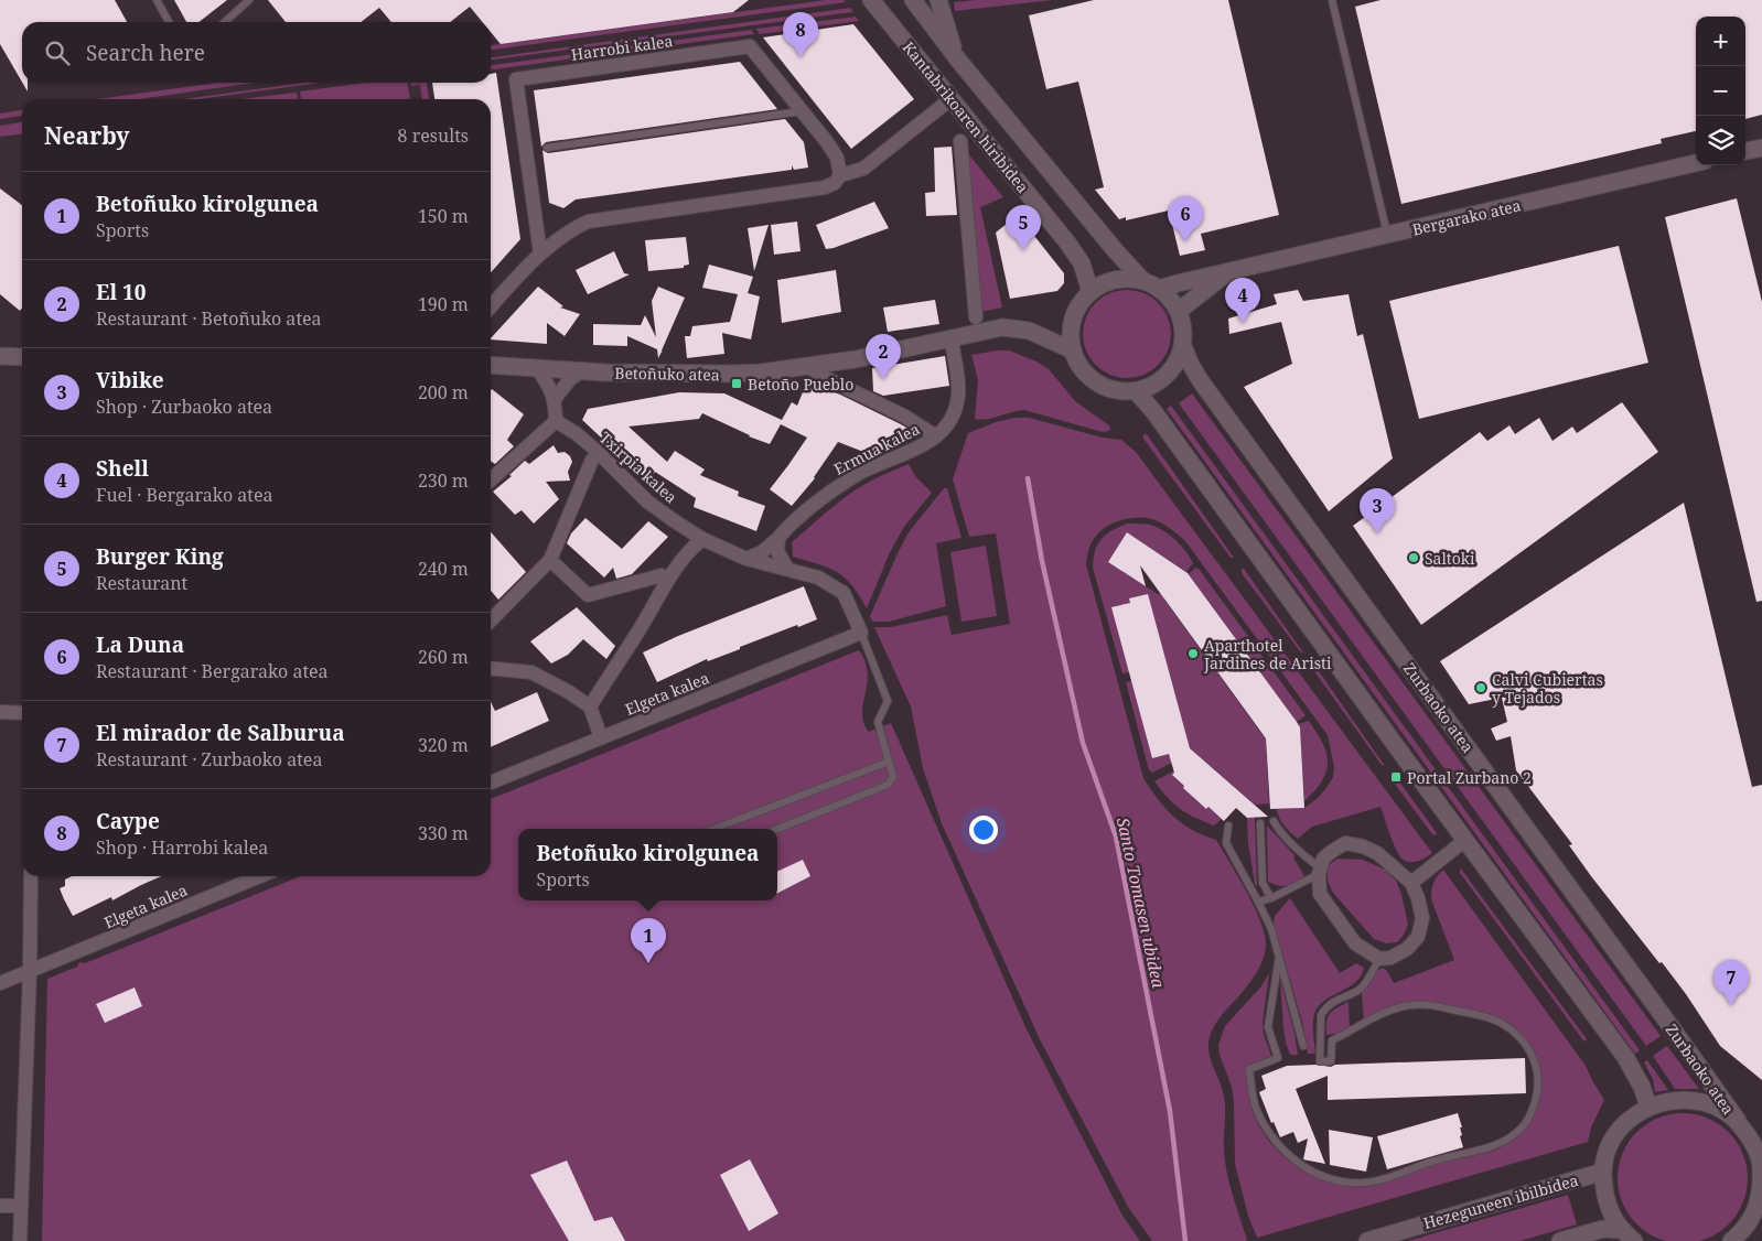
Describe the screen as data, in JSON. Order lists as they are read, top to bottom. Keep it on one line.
{"streets":{"main road":["Kantabrikoaren hiribidea","Bergarako atea","Betoñuko atea","Zurbaoko atea","Hezeguneen ibilbidea"],"street":["Harrobi kalea","Ermua kalea","Txirpia kalea","Elgeta kalea"]},"crossings":[["Kantabrikoaren hiribidea","Bergarako atea"],["Kantabrikoaren hiribidea","Betoñuko atea"],["Kantabrikoaren hiribidea","Zurbaoko atea"],["Bergarako atea","Betoñuko atea"],["Bergarako atea","Zurbaoko atea"],["Betoñuko atea","Ermua kalea"],["Betoñuko atea","Zurbaoko atea"],["Ermua kalea","Txirpia kalea"],["Txirpia kalea","Elgeta kalea"]],"water":["Santo Tomasen ubidea"],"places":{"transit":["Betoño Pueblo","Portal Zurbano 2"],"other":["Saltoki","Aparthotel Jardines de Aristi","Calvi Cubiertas y Tejados"]},"page":{"pins":["8","6","5","4","2","3","1","7"],"map_buttons":["+","−"],"search":"Search here","heading":["Nearby","8 results"],"list":[{"mark":"1","name":"Betoñuko kirolgunea","note":"Sports","value":"150 m"},{"mark":"2","name":"El 10","note":"Restaurant · Betoñuko atea","value":"190 m"},{"mark":"3","name":"Vibike","note":"Shop · Zurbaoko atea","value":"200 m"},{"mark":"4","name":"Shell","note":"Fuel · Bergarako atea","value":"230 m"},{"mark":"5","name":"Burger King","note":"Restaurant","value":"240 m"},{"mark":"6","name":"La Duna","note":"Restaurant · Bergarako atea","value":"260 m"},{"mark":"7","name":"El mirador de Salburua","note":"Restaurant · Zurbaoko atea","value":"320 m"},{"mark":"8","name":"Caype","note":"Shop · Harrobi kalea","value":"330 m"}],"popup":["Betoñuko kirolgunea","Sports"]}}
